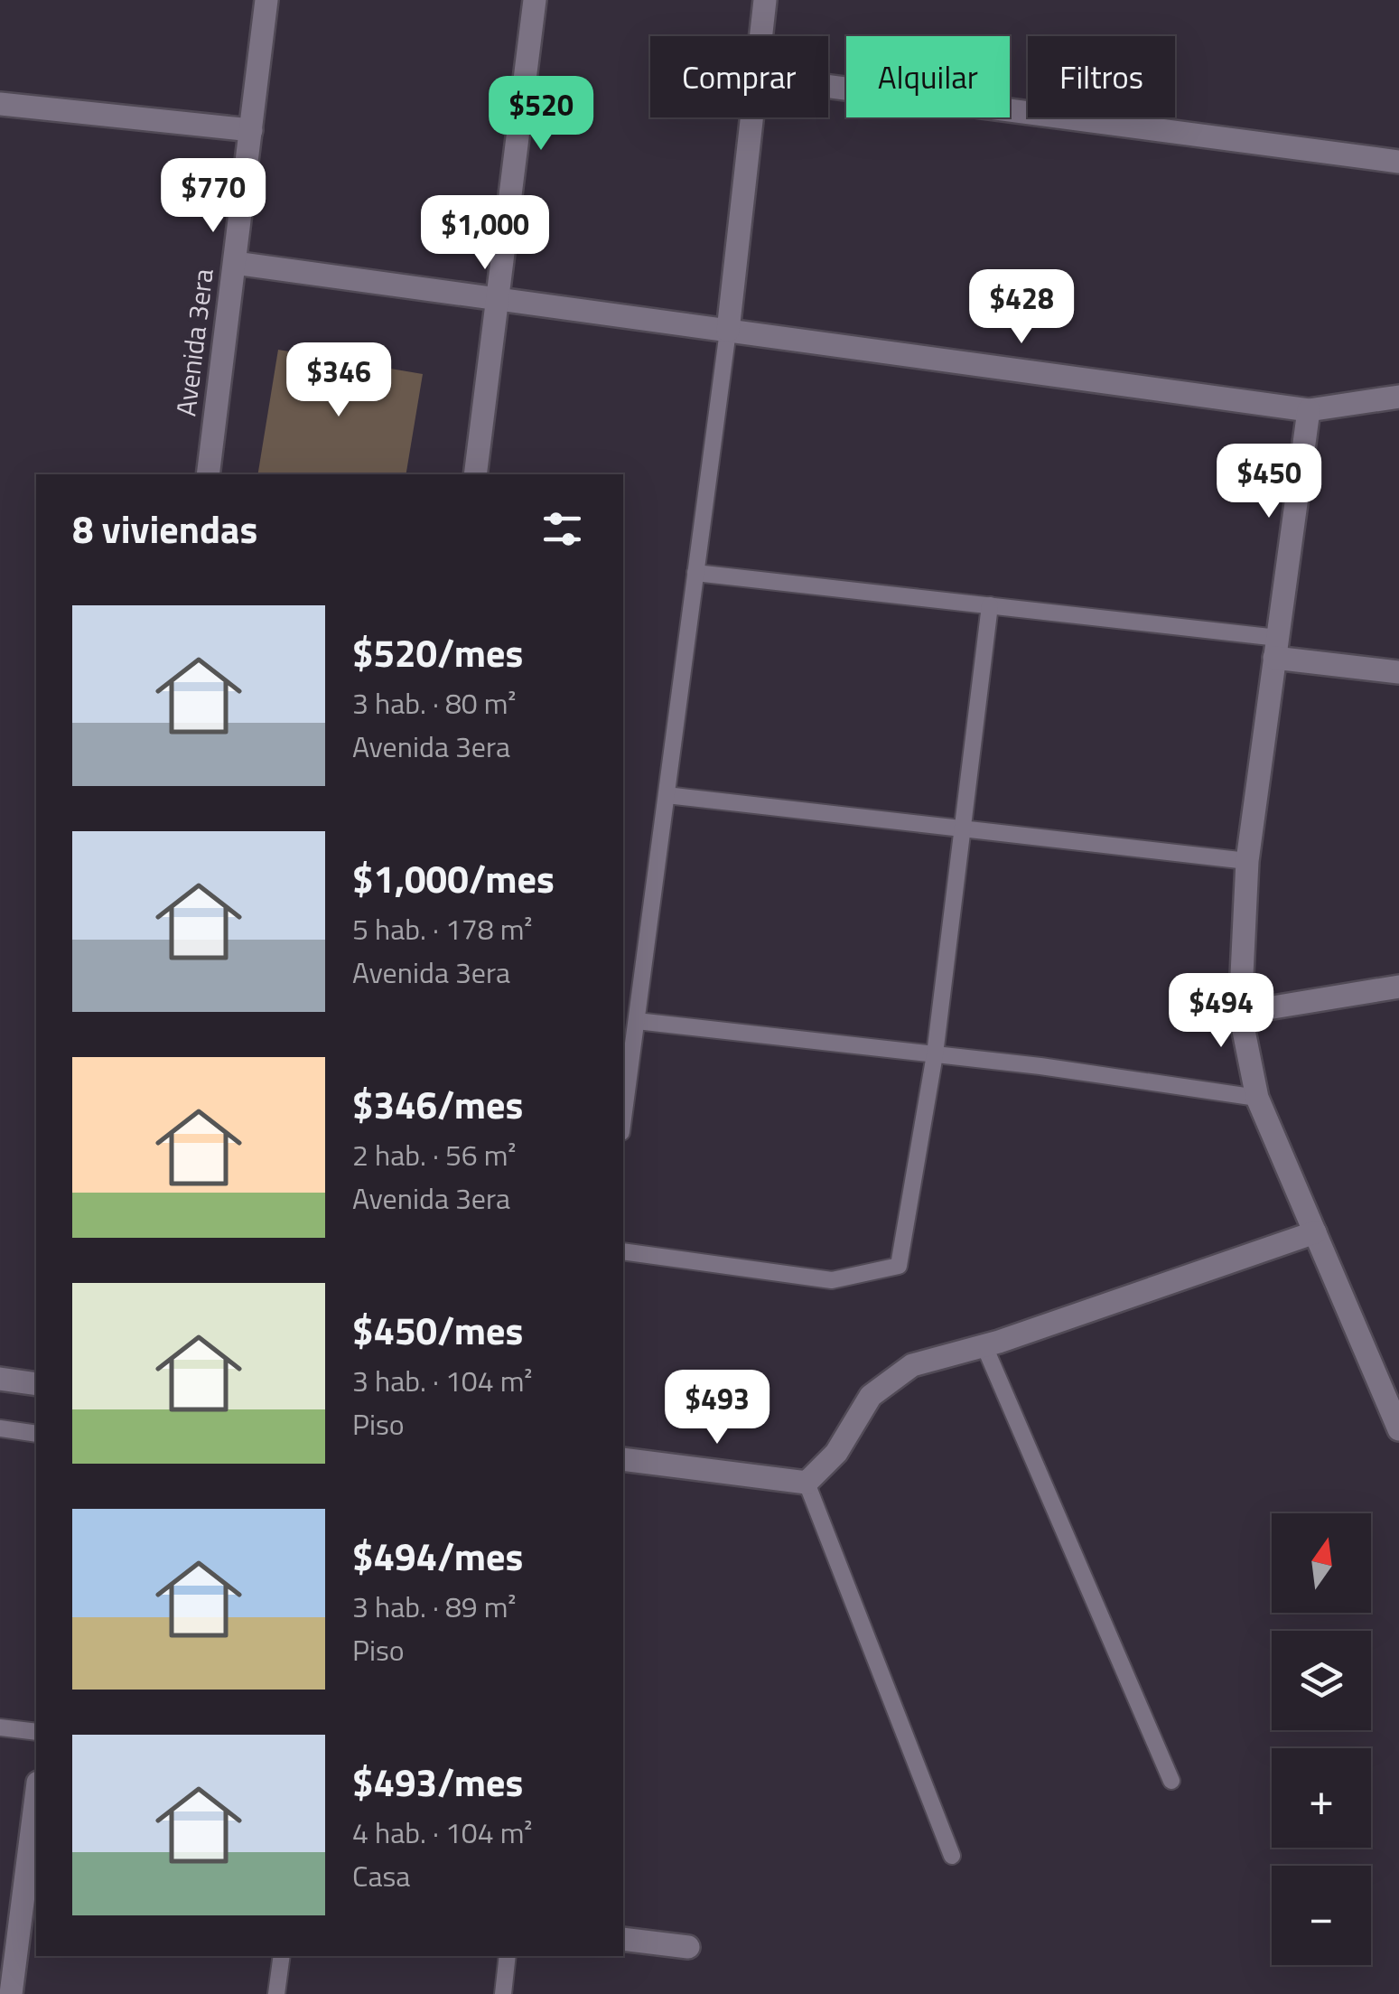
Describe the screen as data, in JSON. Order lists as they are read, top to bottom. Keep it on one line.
{"streets":{"street":["Avenida 3era"]},"north":"top","page":{"chip":["Comprar","Alquilar","Filtros"],"price":["$520","$770","$1,000","$428","$346","$450","$494","$493"],"heading":"8 viviendas","list":[{"name":"$520/mes","note":"3 hab. · 80 m² · Avenida 3era"},{"name":"$1,000/mes","note":"5 hab. · 178 m² · Avenida 3era"},{"name":"$346/mes","note":"2 hab. · 56 m² · Avenida 3era"},{"name":"$450/mes","note":"3 hab. · 104 m² · Piso"},{"name":"$494/mes","note":"3 hab. · 89 m² · Piso"},{"name":"$493/mes","note":"4 hab. · 104 m² · Casa"}],"map_buttons":["+","−"]}}
